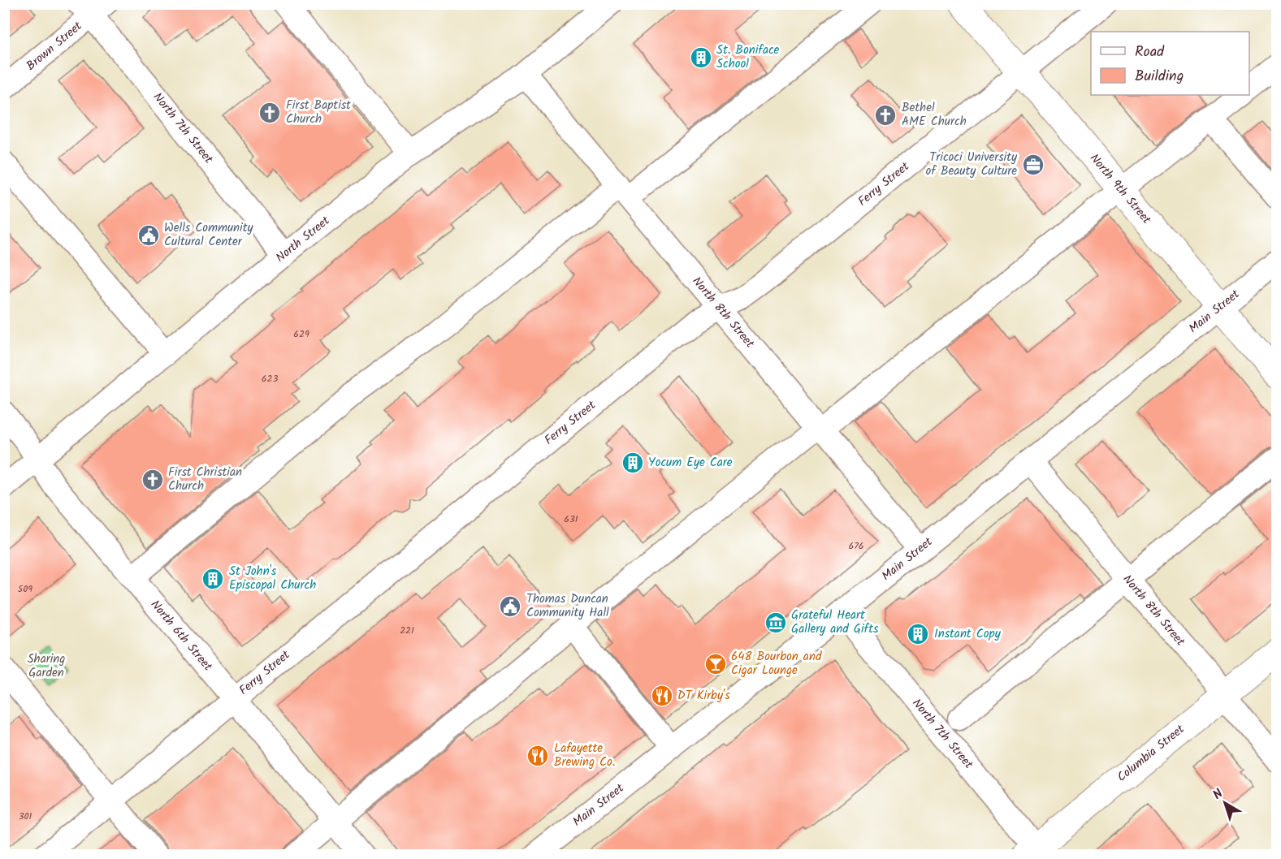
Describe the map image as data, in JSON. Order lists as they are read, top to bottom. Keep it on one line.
{"streets":{"main road":["North 9th Street","Columbia Street"],"street":["Brown Street","North 7th Street","Ferry Street","North Street","Main Street","North 8th Street","North 6th Street"]},"crossings":[["Brown Street","North 7th Street"],["North 7th Street","North Street"],["North 7th Street","Main Street"],["North 7th Street","Columbia Street"],["Ferry Street","North 9th Street"],["Ferry Street","North 8th Street"],["Ferry Street","North 6th Street"],["North 9th Street","Main Street"],["North Street","North 8th Street"],["North Street","North 6th Street"],["Main Street","North 8th Street"],["North 8th Street","Columbia Street"]],"parks":["Sharing Garden"],"places":{"building":["St. Boniface School","Yocum Eye Care","St John's Episcopal Church","Instant Copy"],"church":["First Baptist Church","Bethel AME Church","First Christian Church"],"office":["Tricoci University of Beauty Culture"],"public building":["Wells Community Cultural Center","Thomas Duncan Community Hall"],"museum":["Grateful Heart Gallery and Gifts"],"bar":["648 Bourbon and Cigar Lounge"],"restaurant":["DT Kirby's","Lafayette Brewing Co."]},"house_numbers":["629","623","631","676","509","221","301"],"legend":["Road","Building"],"north":"top left"}
